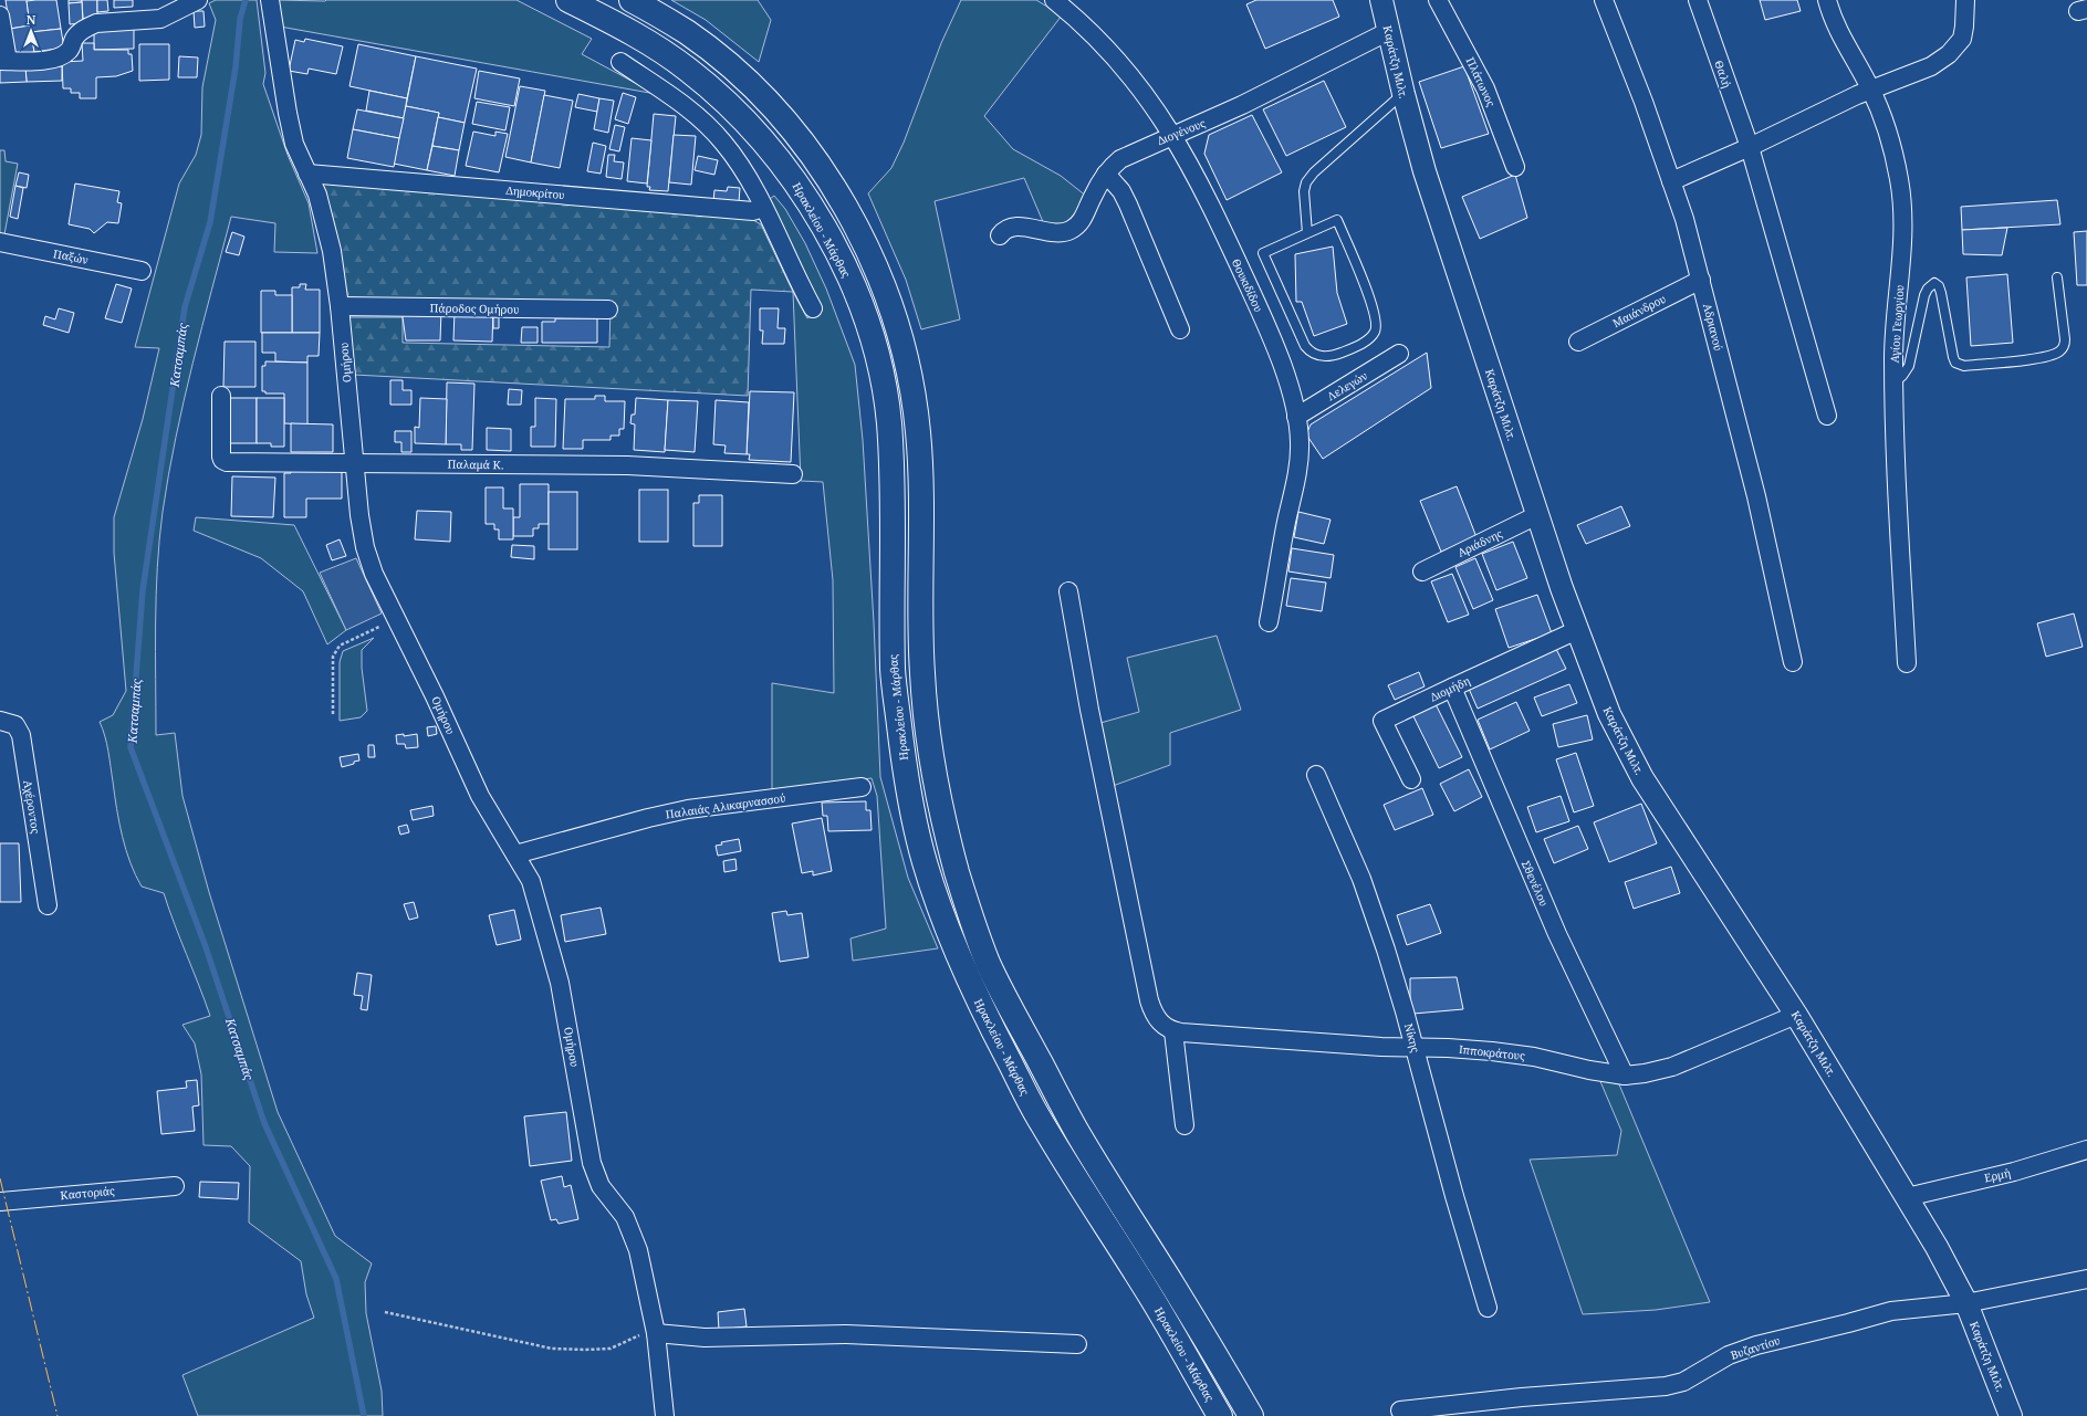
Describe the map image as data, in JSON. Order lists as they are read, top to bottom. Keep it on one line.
{"streets":{"main road":["Ηρακλείου - Μάρθας"],"street":["Καράτζη Μιλτ.","Θαλή","Πλάτωνος","Διογένους","Δημοκρίτου","Παξών","Θουκιδίδου","Πάροδος Ομήρου","Μαιάνδρου","Αγίου Γεωργίου","Αδριανού","Ομήρου","Λελεγών","Παλαμά Κ.","Αριάδνης","Διομήδη","Παλαιάς Αλικαρνασσού","Αχέροντος","Σθενέλου","Νίκης","Ιπποκράτους","Ερμή","Καστοριάς","Βυζαντίου"]},"crossings":[["Καράτζη Μιλτ.","Διογένους"],["Καράτζη Μιλτ.","Αριάδνης"],["Καράτζη Μιλτ.","Διομήδη"],["Καράτζη Μιλτ.","Ιπποκράτους"],["Καράτζη Μιλτ.","Ερμή"],["Καράτζη Μιλτ.","Βυζαντίου"],["Διογένους","Θουκιδίδου"],["Δημοκρίτου","Ομήρου"],["Θουκιδίδου","Λελεγών"],["Πάροδος Ομήρου","Ομήρου"],["Μαιάνδρου","Αδριανού"],["Ομήρου","Παλαμά Κ."],["Ομήρου","Παλαιάς Αλικαρνασσού"],["Διομήδη","Σθενέλου"],["Σθενέλου","Ιπποκράτους"],["Νίκης","Ιπποκράτους"]],"water":["Κατσαμπάς"],"north":"top"}
